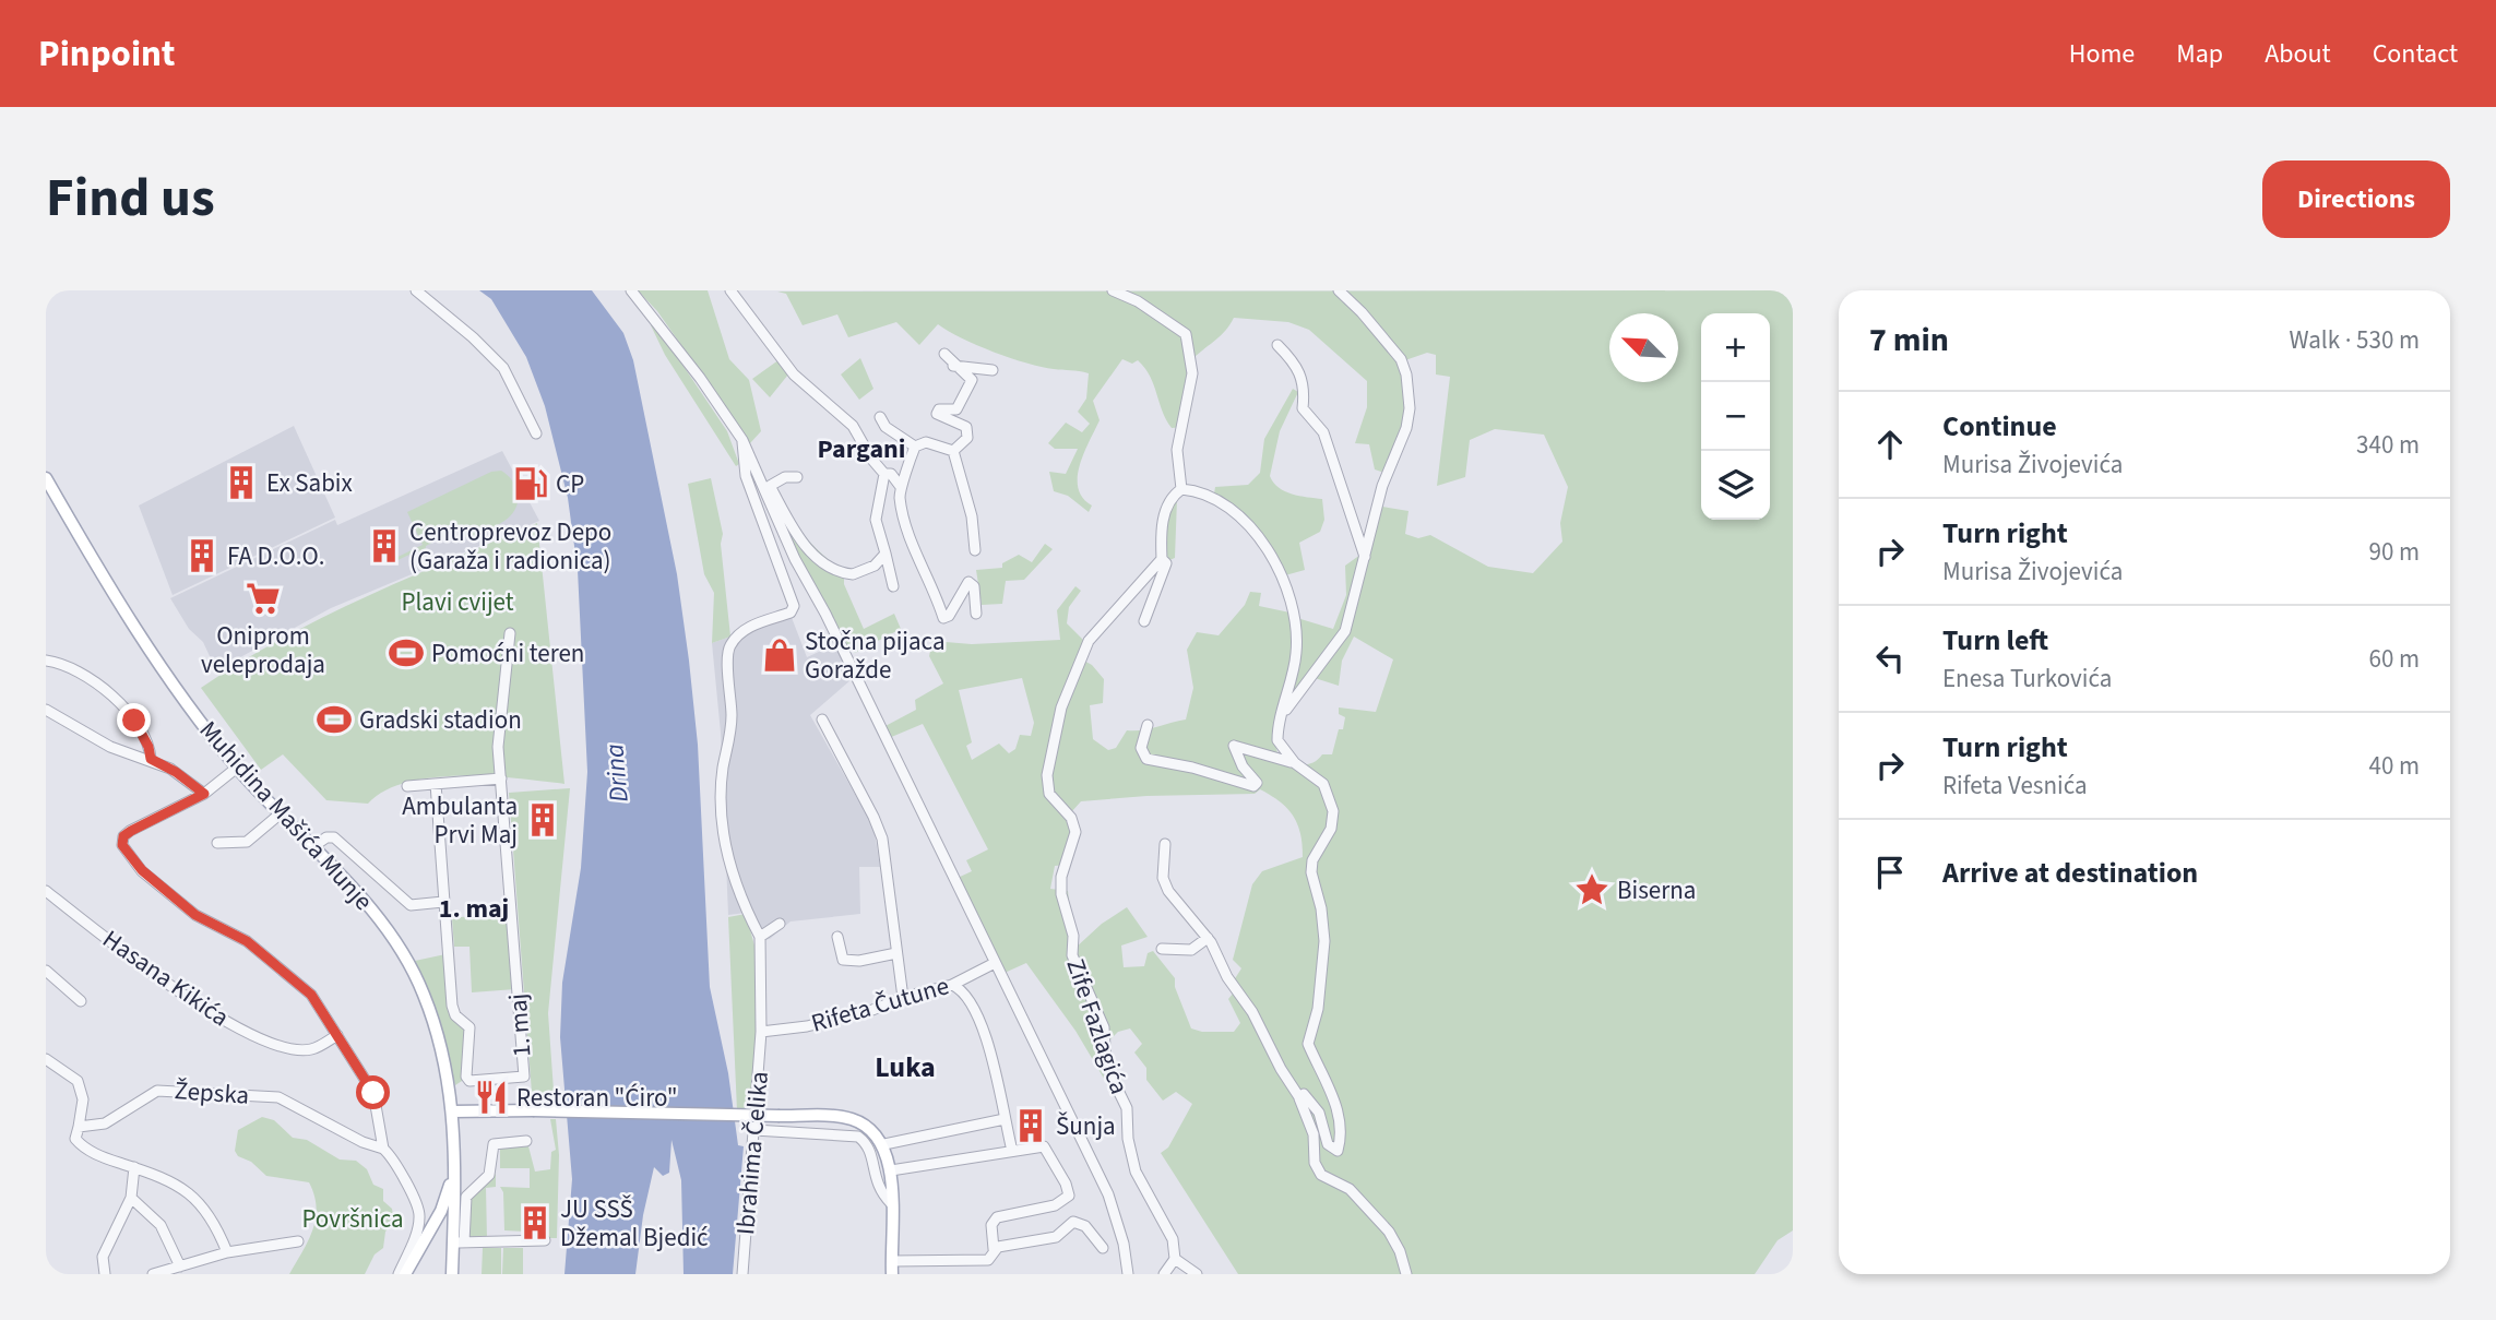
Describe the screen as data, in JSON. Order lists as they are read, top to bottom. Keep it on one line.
{"streets":{"main road":["Muhidina Mašića Munje"],"street":["Hasana Kikića","Rifeta Čutune","1. maj","Zife Fazlagića","Žepska","Ibrahima Čelika"]},"crossings":[["Rifeta Čutune","Ibrahima Čelika"]],"districts":["Pargani","1. maj","Luka"],"water":["Drina"],"parks":["Plavi cvijet","Površnica"],"places":{"building":["Ex Sabix","Centroprevoz Depo (Garaža i radionica)","FA D.O.O.","Ambulanta Prvi Maj","Šunja","JU SSŠ Džemal Bjedić"],"fuel station":["CP"],"supermarket":["Oniprom veleprodaja"],"sports":["Pomoćni teren","Gradski stadion"],"shop":["Stočna pijaca Goražde"],"place":["Biserna"],"restaurant":["Restoran \"Ćiro\""]},"north":"top left","page":{"header":"Pinpoint","nav":["Home","Map","About","Contact"],"title":"Find us","buttons":"Directions","heading":["7 min","Walk · 530 m"],"map_buttons":["+","−"],"list":[["Continue","Murisa Živojevića","340 m"],["Turn right","Murisa Živojevića","90 m"],["Turn left","Enesa Turkovića","60 m"],["Turn right","Rifeta Vesnića","40 m"],"Arrive at destination"]}}
